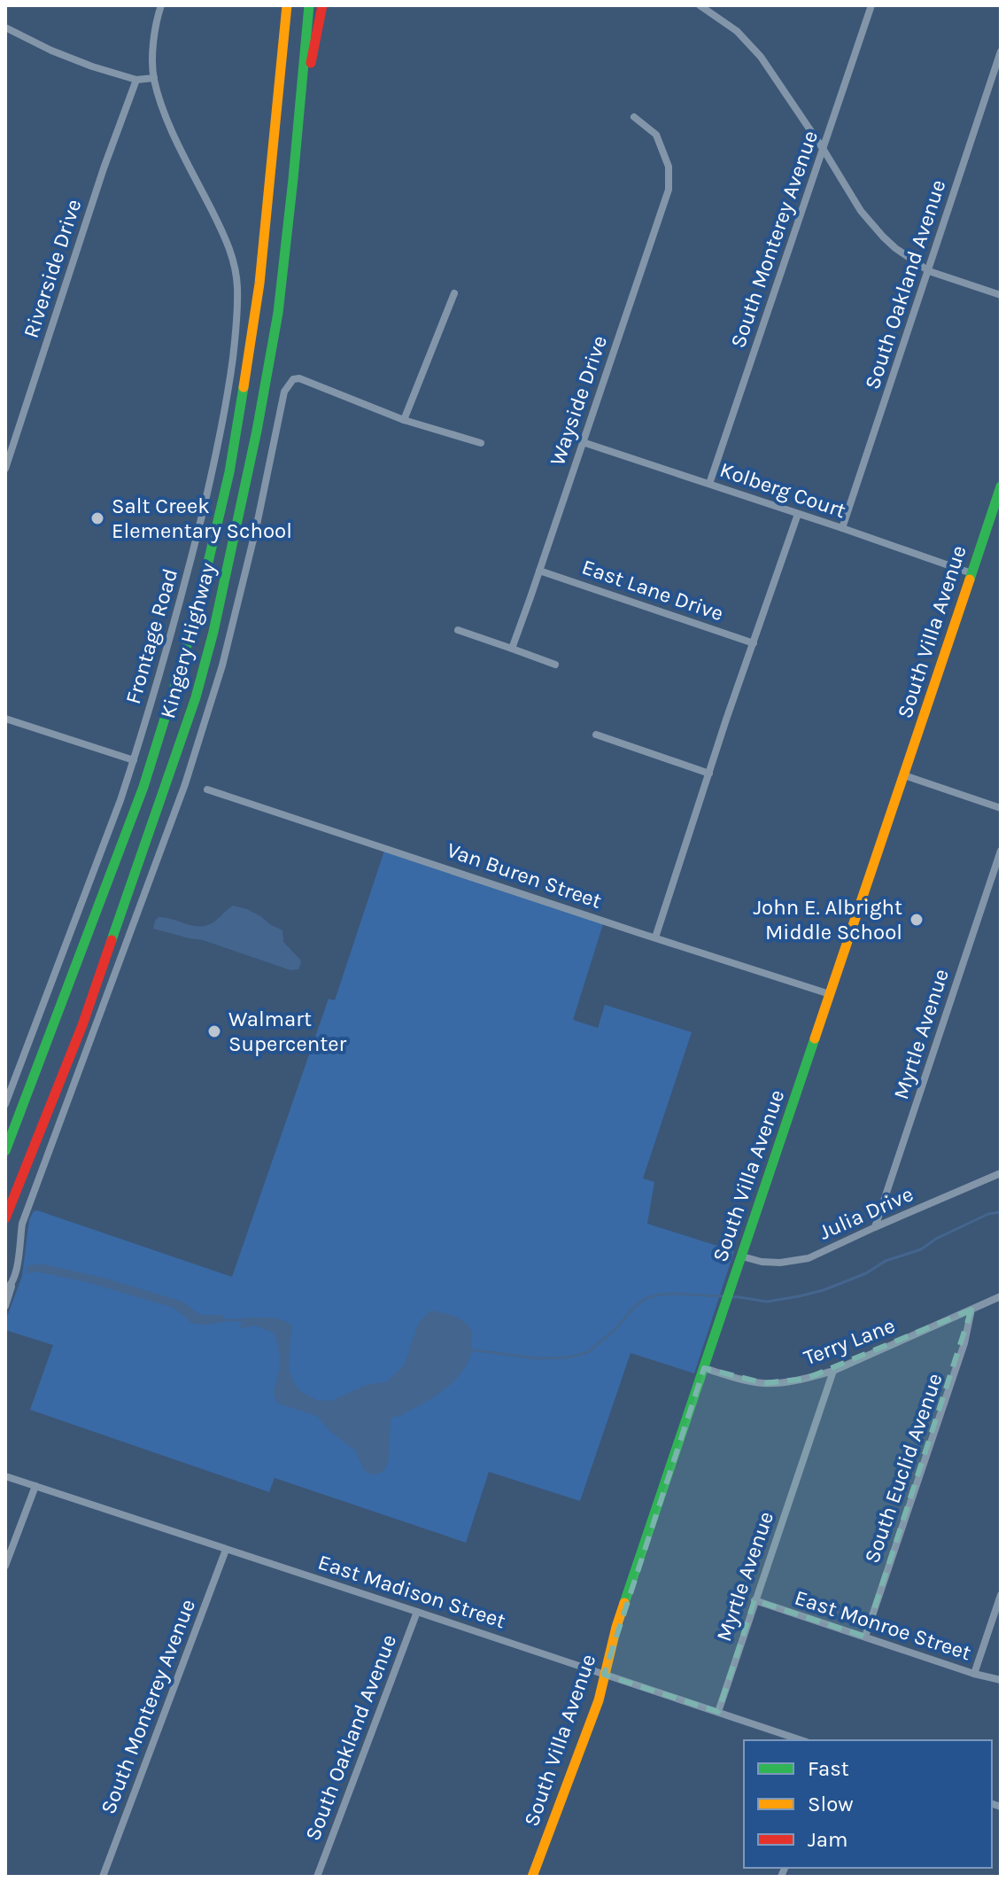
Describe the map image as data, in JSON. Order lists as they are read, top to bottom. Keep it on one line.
{"streets":{"main road":["South Villa Avenue","Kingery Highway"],"street":["South Monterey Avenue","Riverside Drive","South Oakland Avenue","Wayside Drive","Kolberg Court","East Lane Drive","Frontage Road","Van Buren Street","Myrtle Avenue","Julia Drive","Terry Lane","South Euclid Avenue","East Madison Street","East Monroe Street"]},"crossings":[["South Monterey Avenue","Kolberg Court"],["South Monterey Avenue","East Madison Street"],["South Oakland Avenue","Kolberg Court"],["South Oakland Avenue","East Madison Street"],["Wayside Drive","Kolberg Court"],["Wayside Drive","East Lane Drive"],["Kolberg Court","South Villa Avenue"],["South Villa Avenue","Van Buren Street"],["South Villa Avenue","Julia Drive"],["South Villa Avenue","Terry Lane"],["South Villa Avenue","East Madison Street"],["Myrtle Avenue","Julia Drive"],["Myrtle Avenue","Terry Lane"],["Myrtle Avenue","East Madison Street"],["Myrtle Avenue","East Monroe Street"],["Terry Lane","South Euclid Avenue"],["South Euclid Avenue","East Monroe Street"]],"places":["Salt Creek Elementary School","John E. Albright Middle School","Walmart Supercenter"],"legend":["Fast","Slow","Jam"]}
